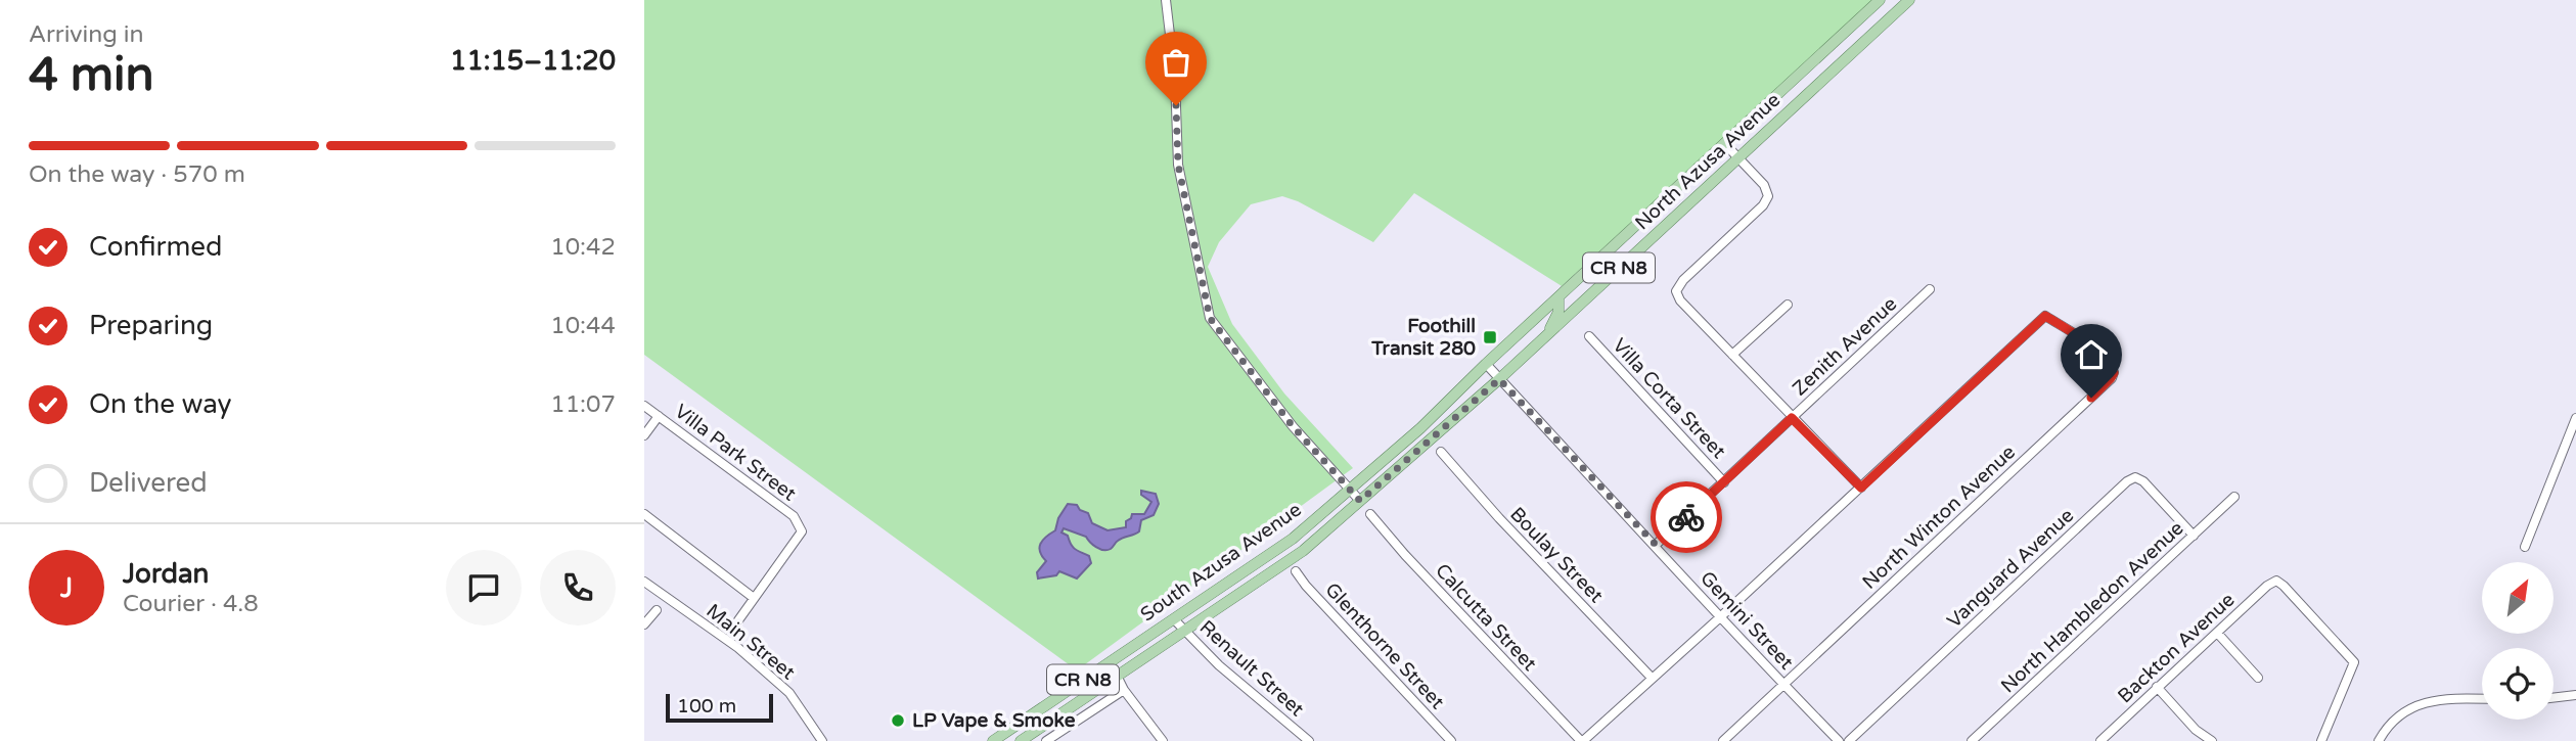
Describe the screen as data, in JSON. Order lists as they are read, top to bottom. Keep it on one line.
{"streets":{"main road":["North Azusa Avenue","CR N8","South Azusa Avenue"],"street":["Zenith Avenue","Villa Corta Street","Villa Park Street","North Winton Avenue","Boulay Street","Vanguard Avenue","North Hambledon Avenue","Calcutta Street","Gemini Street","Main Street","Glenthorne Street","Backton Avenue","Renault Street"]},"crossings":[["North Azusa Avenue","South Azusa Avenue"],["North Azusa Avenue","Gemini Street"],["Zenith Avenue","Villa Corta Street"],["Zenith Avenue","Gemini Street"],["North Winton Avenue","Gemini Street"],["South Azusa Avenue","Gemini Street"],["South Azusa Avenue","Renault Street"],["Vanguard Avenue","North Hambledon Avenue"]],"places":{"transit":["Foothill Transit 280"],"other":["LP Vape & Smoke"]},"scale_bar":"100 m","north":"top right","page":{"heading":["4 min","Arriving in","11:15–11:20"],"panel":["Jordan","Courier · 4.8"],"bar":"On the way · 570 m","list":[["Confirmed","10:42"],["Preparing","10:44"],["On the way","11:07"],"Delivered"],"round":"J","scale":"100 m"}}
